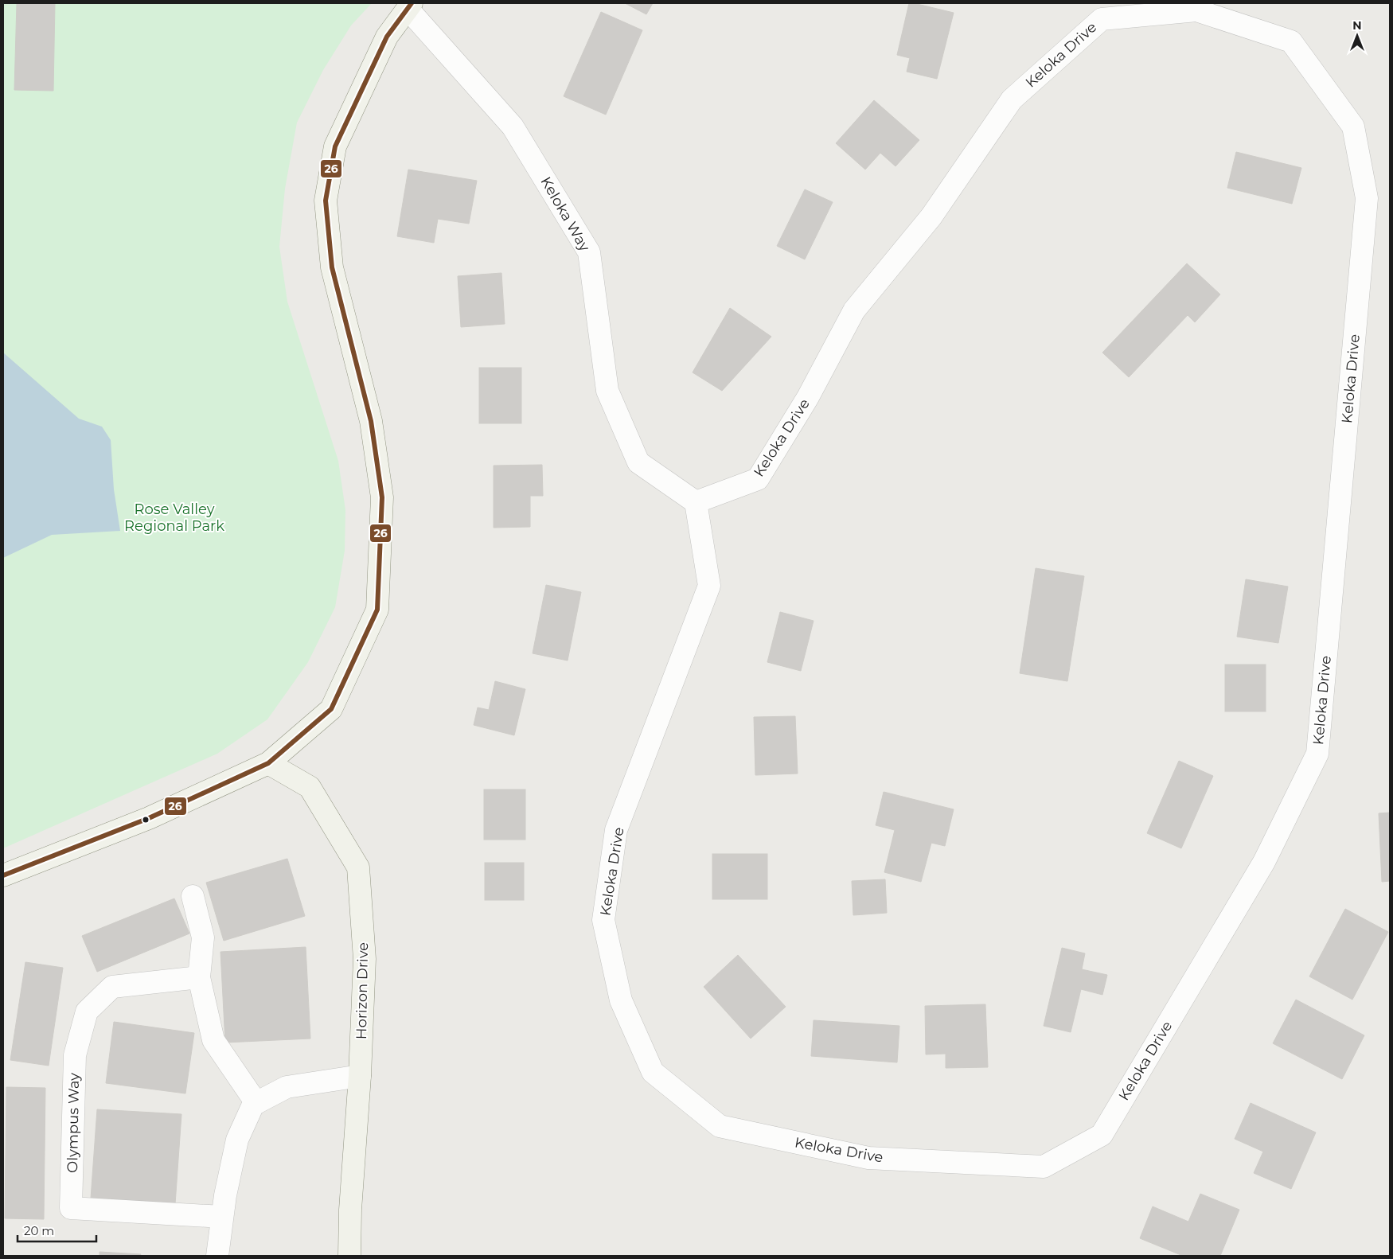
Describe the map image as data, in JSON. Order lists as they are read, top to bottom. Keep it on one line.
{"streets":{"street":["Keloka Drive","Keloka Way","Horizon Drive","Olympus Way"]},"crossings":[["Keloka Drive","Keloka Way"]],"parks":["Rose Valley Regional Park"],"lines":["transit line 26"],"scale_bar":"20 m","north":"top"}
